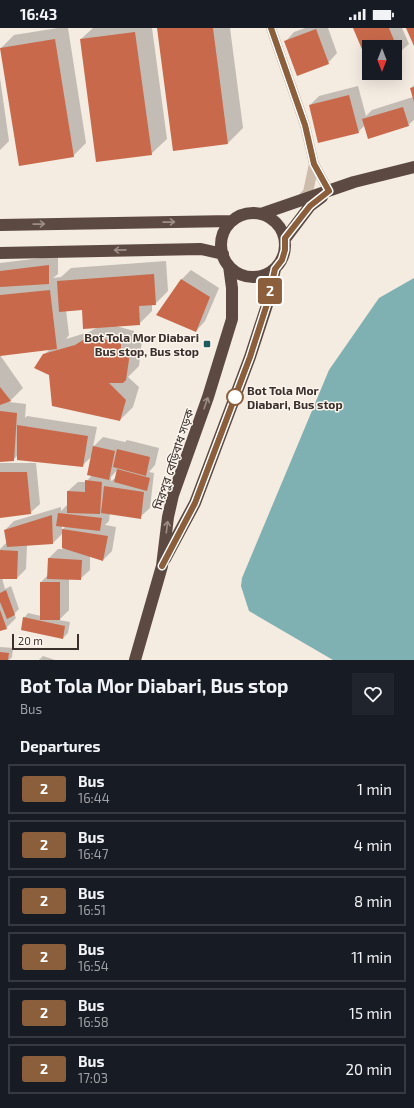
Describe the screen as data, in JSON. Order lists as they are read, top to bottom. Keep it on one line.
{"streets":{"highway":["মিরপুর বেড়িবাধ সড়ক"]},"places":{"transit":["Bot Tola Mor Diabari Bus stop, Bus stop"],"other":["Bot Tola Mor Diabari, Bus stop"]},"lines":["bus line 2"],"scale_bar":"20 m","north":"bottom","page":{"status":"16:43","on_map":"2","scale":"20 m","heading":[["Bot Tola Mor Diabari, Bus stop","Bus"],"Departures"],"list":[{"mark":"2","name":"Bus","note":"16:44","value":"1 min"},{"mark":"2","name":"Bus","note":"16:47","value":"4 min"},{"mark":"2","name":"Bus","note":"16:51","value":"8 min"},{"mark":"2","name":"Bus","note":"16:54","value":"11 min"},{"mark":"2","name":"Bus","note":"16:58","value":"15 min"},{"mark":"2","name":"Bus","note":"17:03","value":"20 min"}]}}
